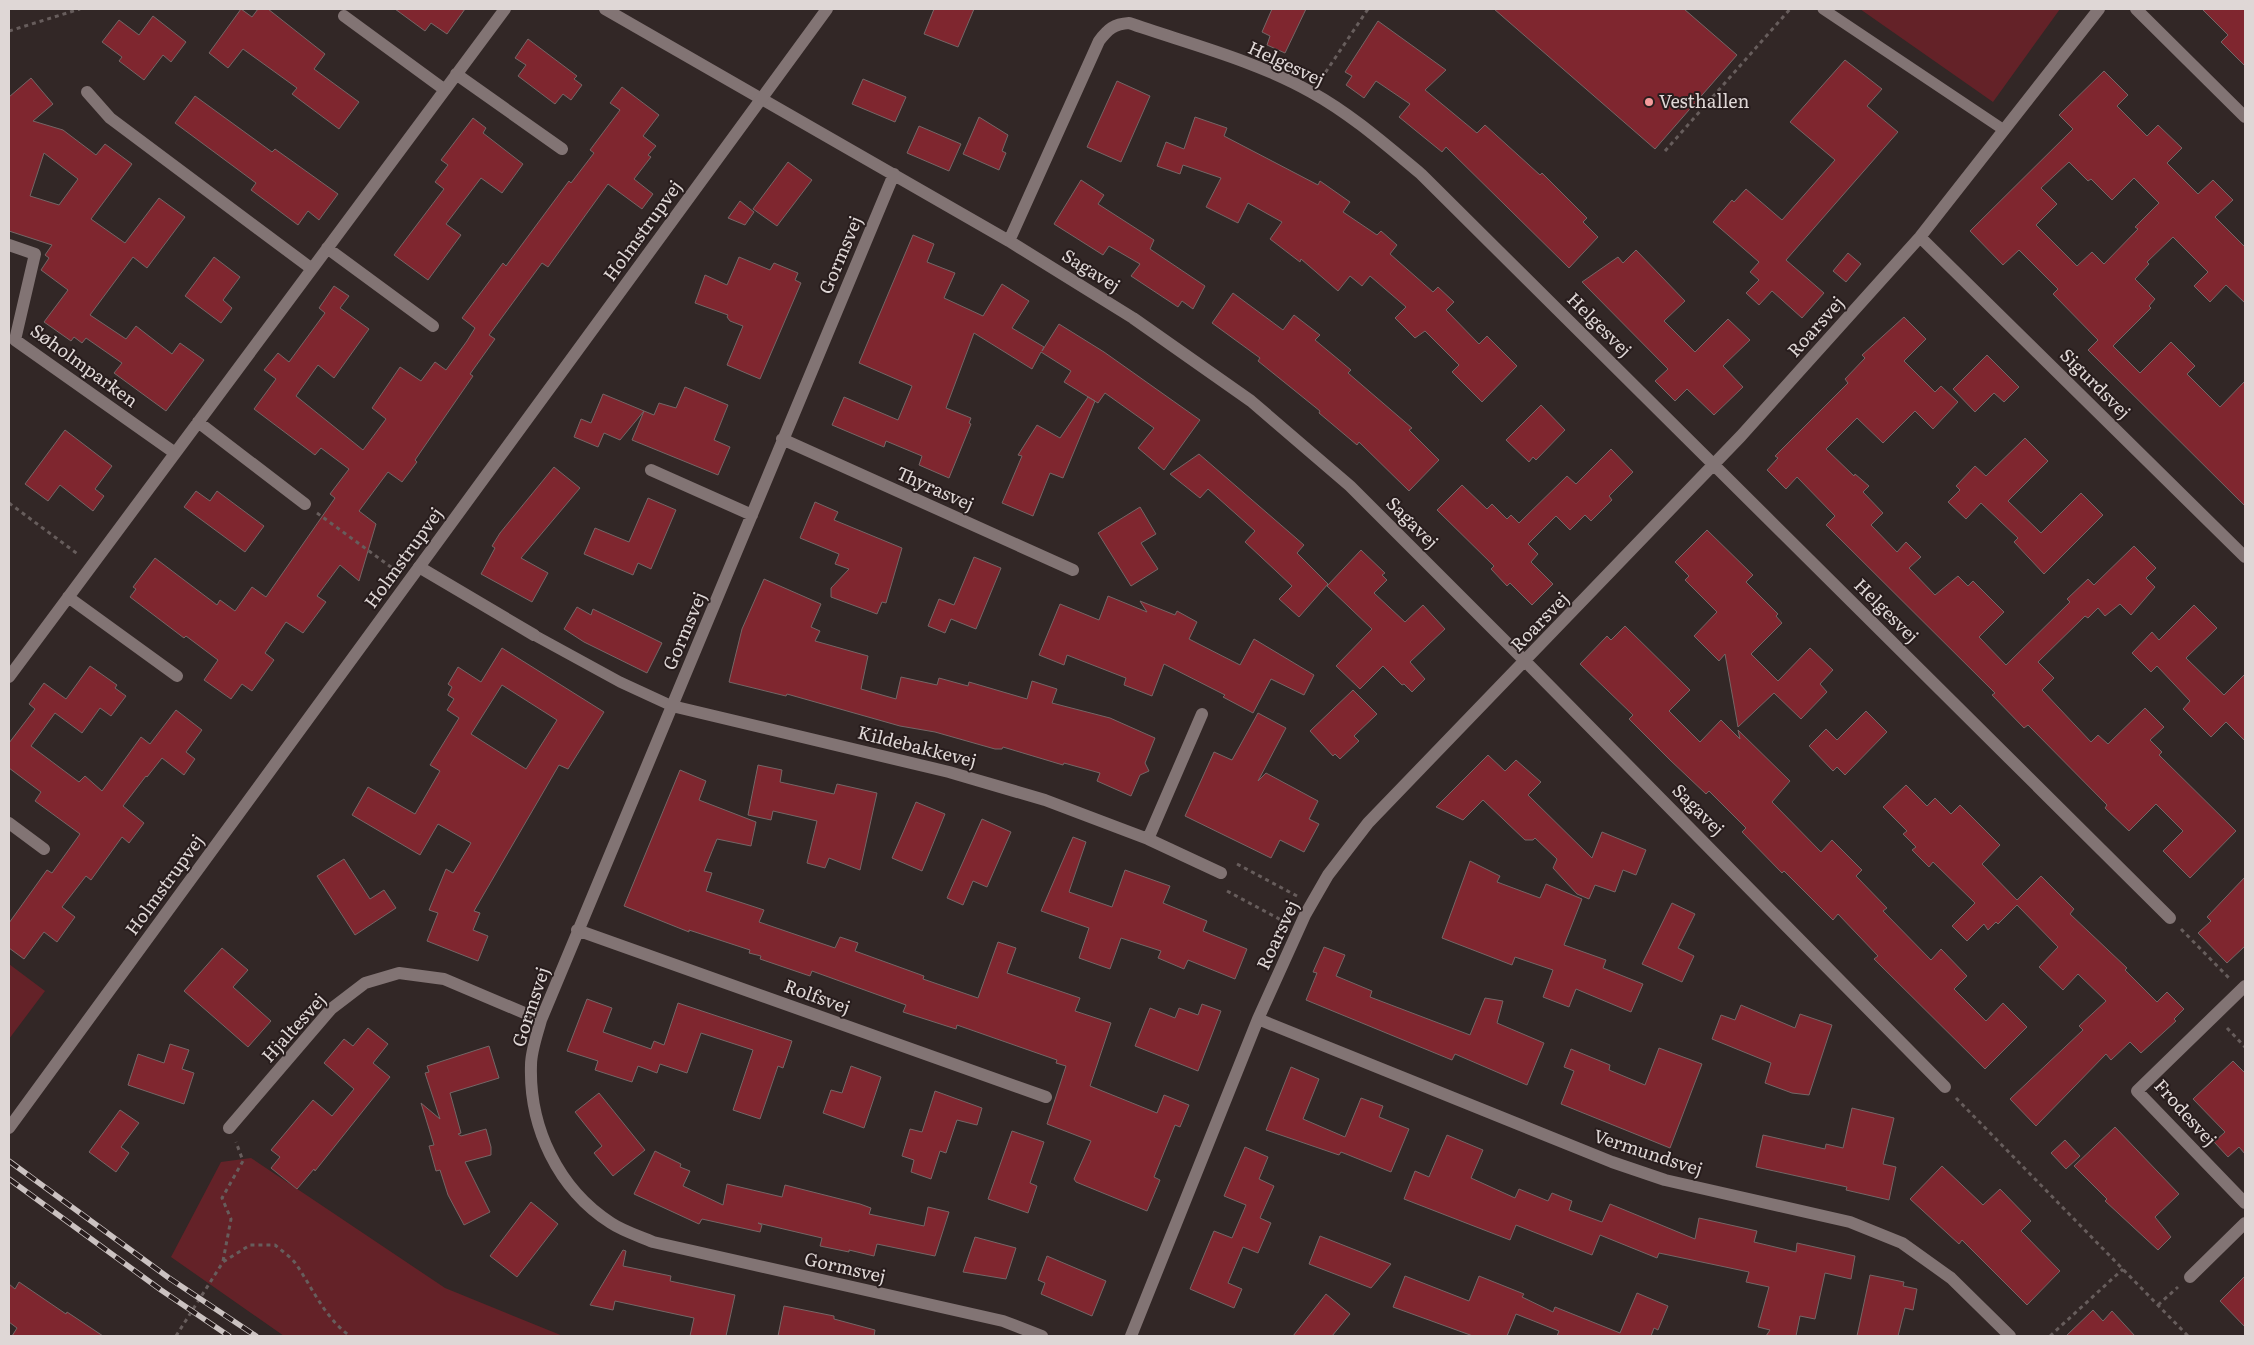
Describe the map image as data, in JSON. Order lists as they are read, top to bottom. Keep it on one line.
{"streets":{"street":["Helgesvej","Holmstrupvej","Gormsvej","Sagavej","Roarsvej","Søholmparken","Sigurdsvej","Thyrasvej","Kildebakkevej","Rolfsvej","Hjaltesvej","Frodesvej","Vermundsvej"]},"crossings":[["Helgesvej","Sagavej"],["Helgesvej","Roarsvej"],["Holmstrupvej","Sagavej"],["Gormsvej","Sagavej"],["Gormsvej","Thyrasvej"],["Gormsvej","Kildebakkevej"],["Gormsvej","Rolfsvej"],["Gormsvej","Hjaltesvej"],["Sagavej","Roarsvej"],["Roarsvej","Sigurdsvej"],["Roarsvej","Vermundsvej"]],"places":["Vesthallen"]}
